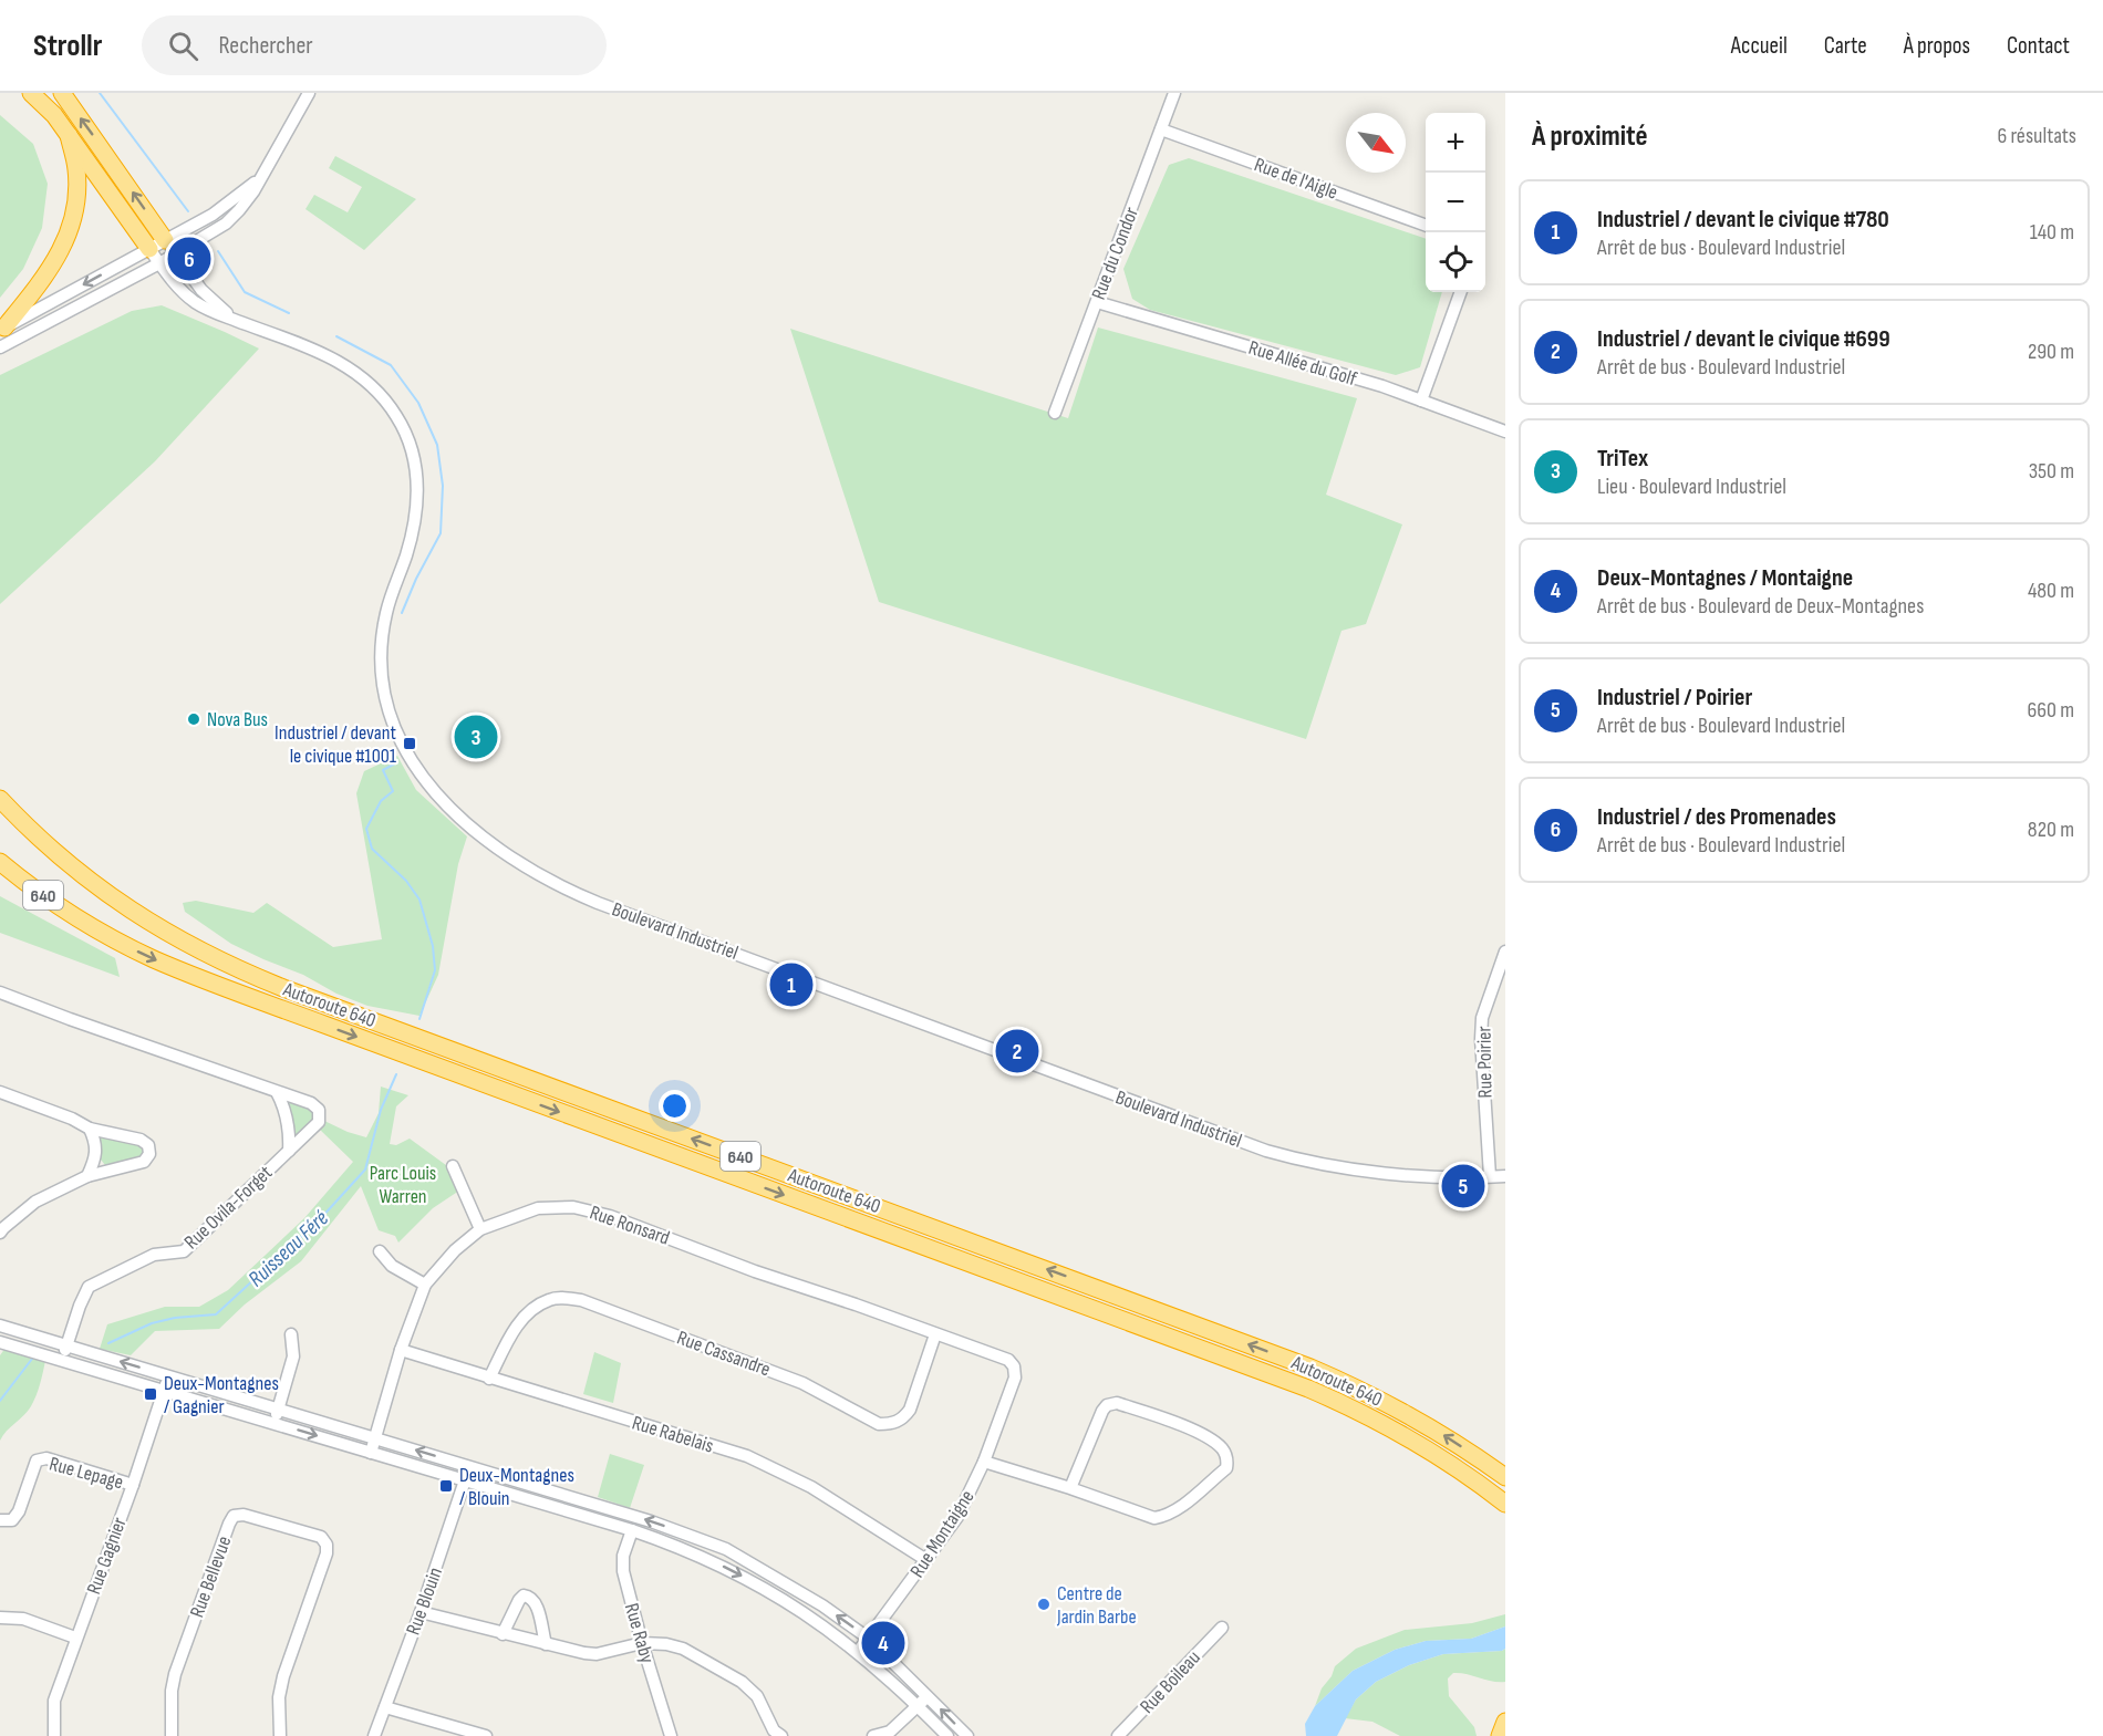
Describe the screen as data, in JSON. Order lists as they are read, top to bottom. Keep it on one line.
{"streets":{"highway":["640","Autoroute 640"],"street":["Rue de l'Aigle","Rue du Condor","Rue Allée du Golf","Boulevard Industriel","Rue Poirier","Rue Ovila-Forget","Rue Ronsard","Rue Cassandre","Rue Rabelais","Rue Lepage","Rue Montaigne","Rue Gagnier","Rue Bellevue","Rue Blouin","Rue Raby","Rue Boileau"]},"crossings":[["Rue de l'Aigle","Rue du Condor"],["Rue du Condor","Rue Allée du Golf"],["Boulevard Industriel","Rue Poirier"],["Rue Ronsard","Rue Cassandre"],["Rue Ronsard","Rue Rabelais"],["Rue Ronsard","Rue Montaigne"],["Rue Cassandre","Rue Rabelais"],["Rue Rabelais","Rue Montaigne"],["Rue Lepage","Rue Gagnier"]],"water":["Ruisseau Féré"],"parks":["Parc Louis Warren"],"places":{"other":["Nova Bus","Centre de Jardin Barbe"],"transit":["Industriel / devant le civique #1001","Deux-Montagnes / Gagnier","Deux-Montagnes / Blouin"]},"north":"bottom right","page":{"header":"Strollr","search":"Rechercher","nav":["Accueil","Carte","À propos","Contact"],"heading":["À proximité","6 résultats"],"map_buttons":["+","−"],"list":[{"mark":"1","name":"Industriel / devant le civique #780","note":"Arrêt de bus · Boulevard Industriel","value":"140 m"},{"mark":"2","name":"Industriel / devant le civique #699","note":"Arrêt de bus · Boulevard Industriel","value":"290 m"},{"mark":"3","name":"TriTex","note":"Lieu · Boulevard Industriel","value":"350 m"},{"mark":"4","name":"Deux-Montagnes / Montaigne","note":"Arrêt de bus · Boulevard de Deux-Montagnes","value":"480 m"},{"mark":"5","name":"Industriel / Poirier","note":"Arrêt de bus · Boulevard Industriel","value":"660 m"},{"mark":"6","name":"Industriel / des Promenades","note":"Arrêt de bus · Boulevard Industriel","value":"820 m"}],"pins":["6","3","1","2","5","4"]}}
